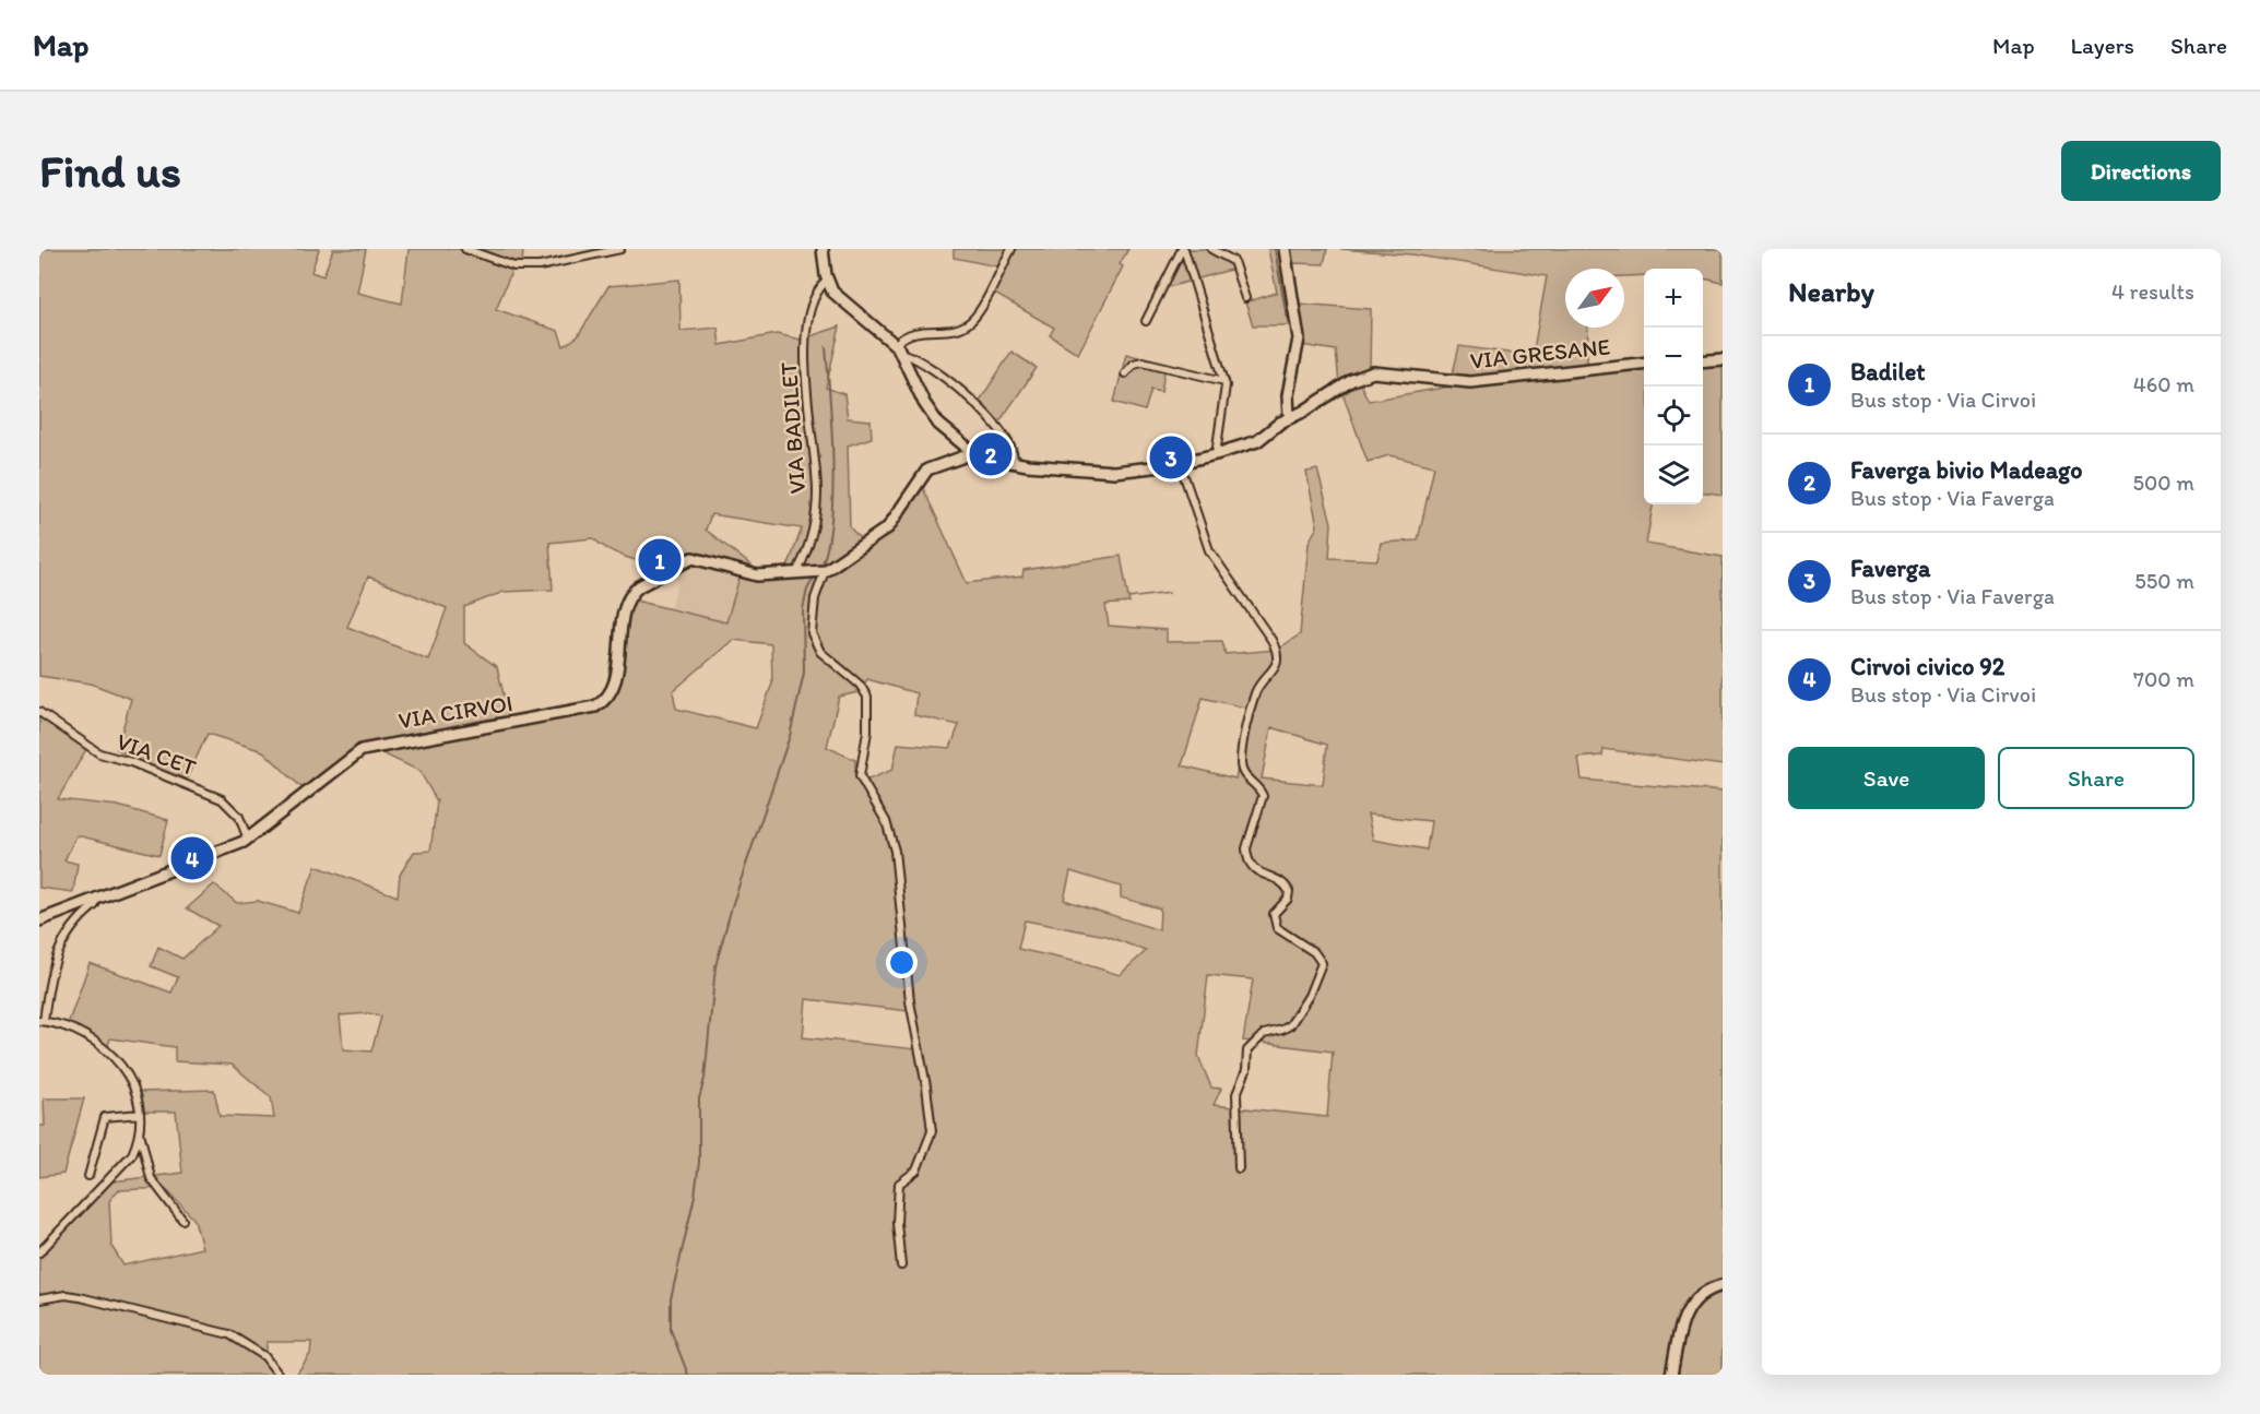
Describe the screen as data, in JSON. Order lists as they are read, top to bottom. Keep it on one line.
{"streets":{"street":["VIA GRESANE","VIA BADILET","VIA CIRVOI","VIA CET"]},"crossings":[["VIA BADILET","VIA CIRVOI"],["VIA CIRVOI","VIA CET"]],"north":"top right","page":{"header":"Map","nav":["Map","Layers","Share"],"buttons":["Directions",["Save","Share"]],"title":"Find us","heading":["Nearby","4 results"],"map_buttons":["+","−"],"list":[{"mark":"1","name":"Badilet","note":"Bus stop · Via Cirvoi","value":"460 m"},{"mark":"2","name":"Faverga bivio Madeago","note":"Bus stop · Via Faverga","value":"500 m"},{"mark":"3","name":"Faverga","note":"Bus stop · Via Faverga","value":"550 m"},{"mark":"4","name":"Cirvoi civico 92","note":"Bus stop · Via Cirvoi","value":"700 m"}],"pins":["2","3","1","4"]}}
